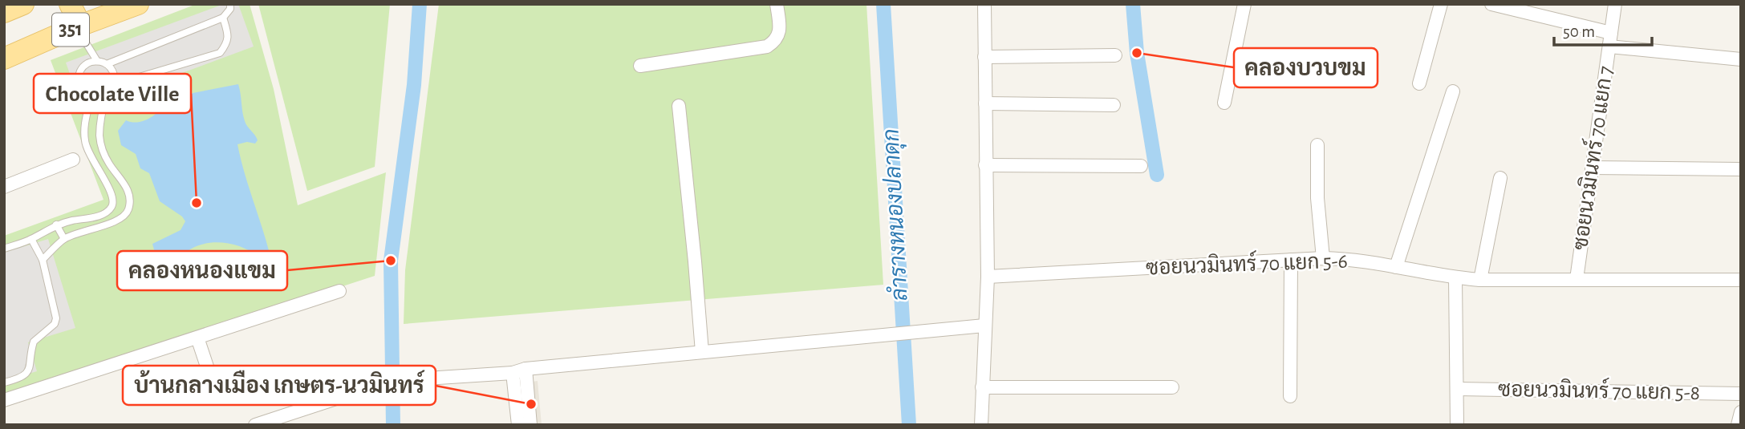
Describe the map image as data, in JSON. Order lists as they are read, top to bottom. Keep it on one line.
{"streets":{"main road":["351"],"street":["ซอยนวมินทร์ 70 แยก 7","ซอยนวมินทร์ 70 แยก 5-6","ซอยนวมินทร์ 70 แยก 5-8"]},"crossings":[["ซอยนวมินทร์ 70 แยก 7","ซอยนวมินทร์ 70 แยก 5-6"]],"water":["ลำรางหนองปลาดุก"],"places":["คลองบวบขม","Chocolate Ville","คลองหนองแขม","บ้านกลางเมือง เกษตร-นวมินทร์"],"scale_bar":"50 m"}
